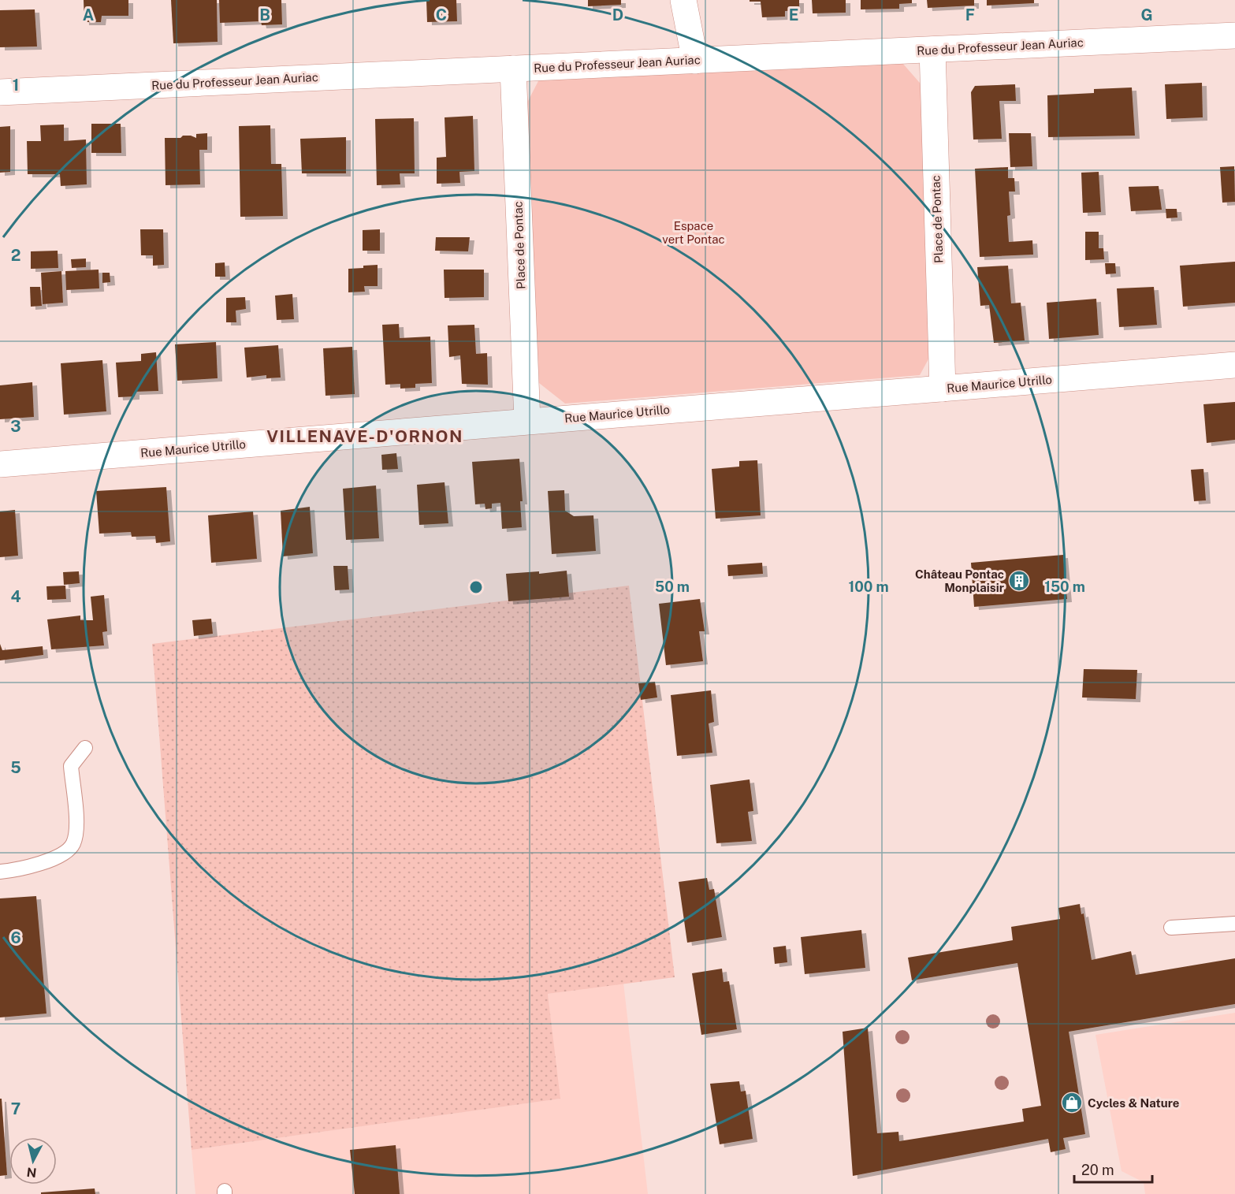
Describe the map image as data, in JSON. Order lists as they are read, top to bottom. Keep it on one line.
{"streets":{"street":["Rue du Professeur Jean Auriac","Place de Pontac","Rue Maurice Utrillo"]},"crossings":[["Rue du Professeur Jean Auriac","Place de Pontac"],["Place de Pontac","Rue Maurice Utrillo"]],"districts":["VILLENAVE-D'ORNON"],"parks":["Espace vert Pontac"],"places":{"building":["Château Pontac Monplaisir"],"shop":["Cycles & Nature"]},"scale_bar":"20 m","north":"bottom","grid":{"columns":["A","B","C","D","E","F","G"],"rows":["1","2","3","4","5","6","7"]},"rings":["50 m","100 m","150 m"]}
